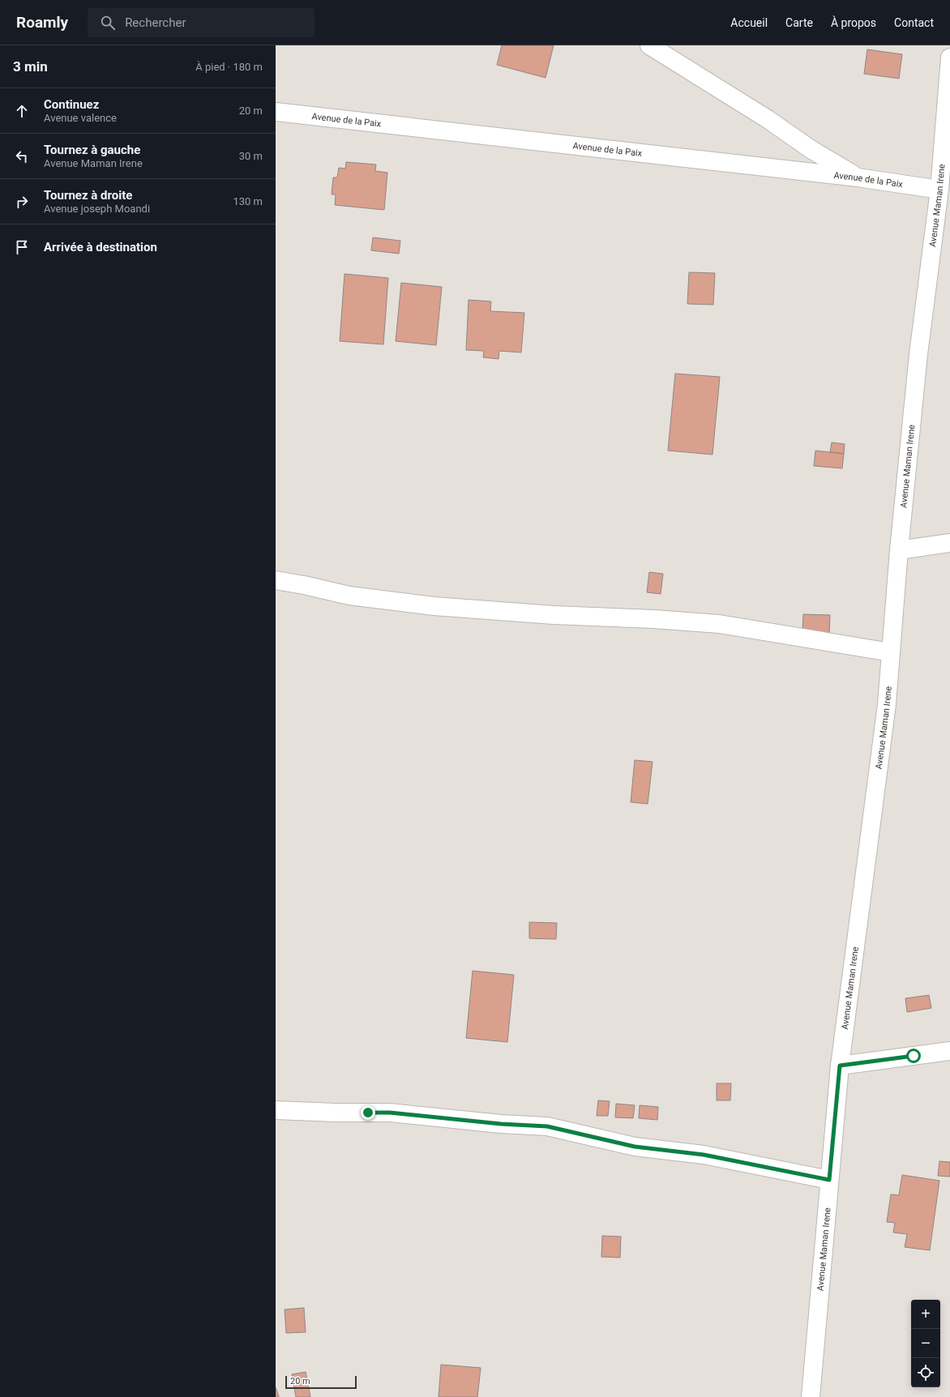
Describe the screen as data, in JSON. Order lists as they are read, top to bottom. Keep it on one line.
{"streets":{"street":["Avenue de la Paix","Avenue Maman Irene"]},"crossings":[["Avenue de la Paix","Avenue Maman Irene"]],"scale_bar":"20 m","page":{"header":"Roamly","search":"Rechercher","nav":["Accueil","Carte","À propos","Contact"],"heading":["3 min","À pied · 180 m"],"list":[["Continuez","Avenue valence","20 m"],["Tournez à gauche","Avenue Maman Irene","30 m"],["Tournez à droite","Avenue joseph Moandi","130 m"],"Arrivée à destination"],"map_buttons":["+","−"],"scale":"20 m"}}
